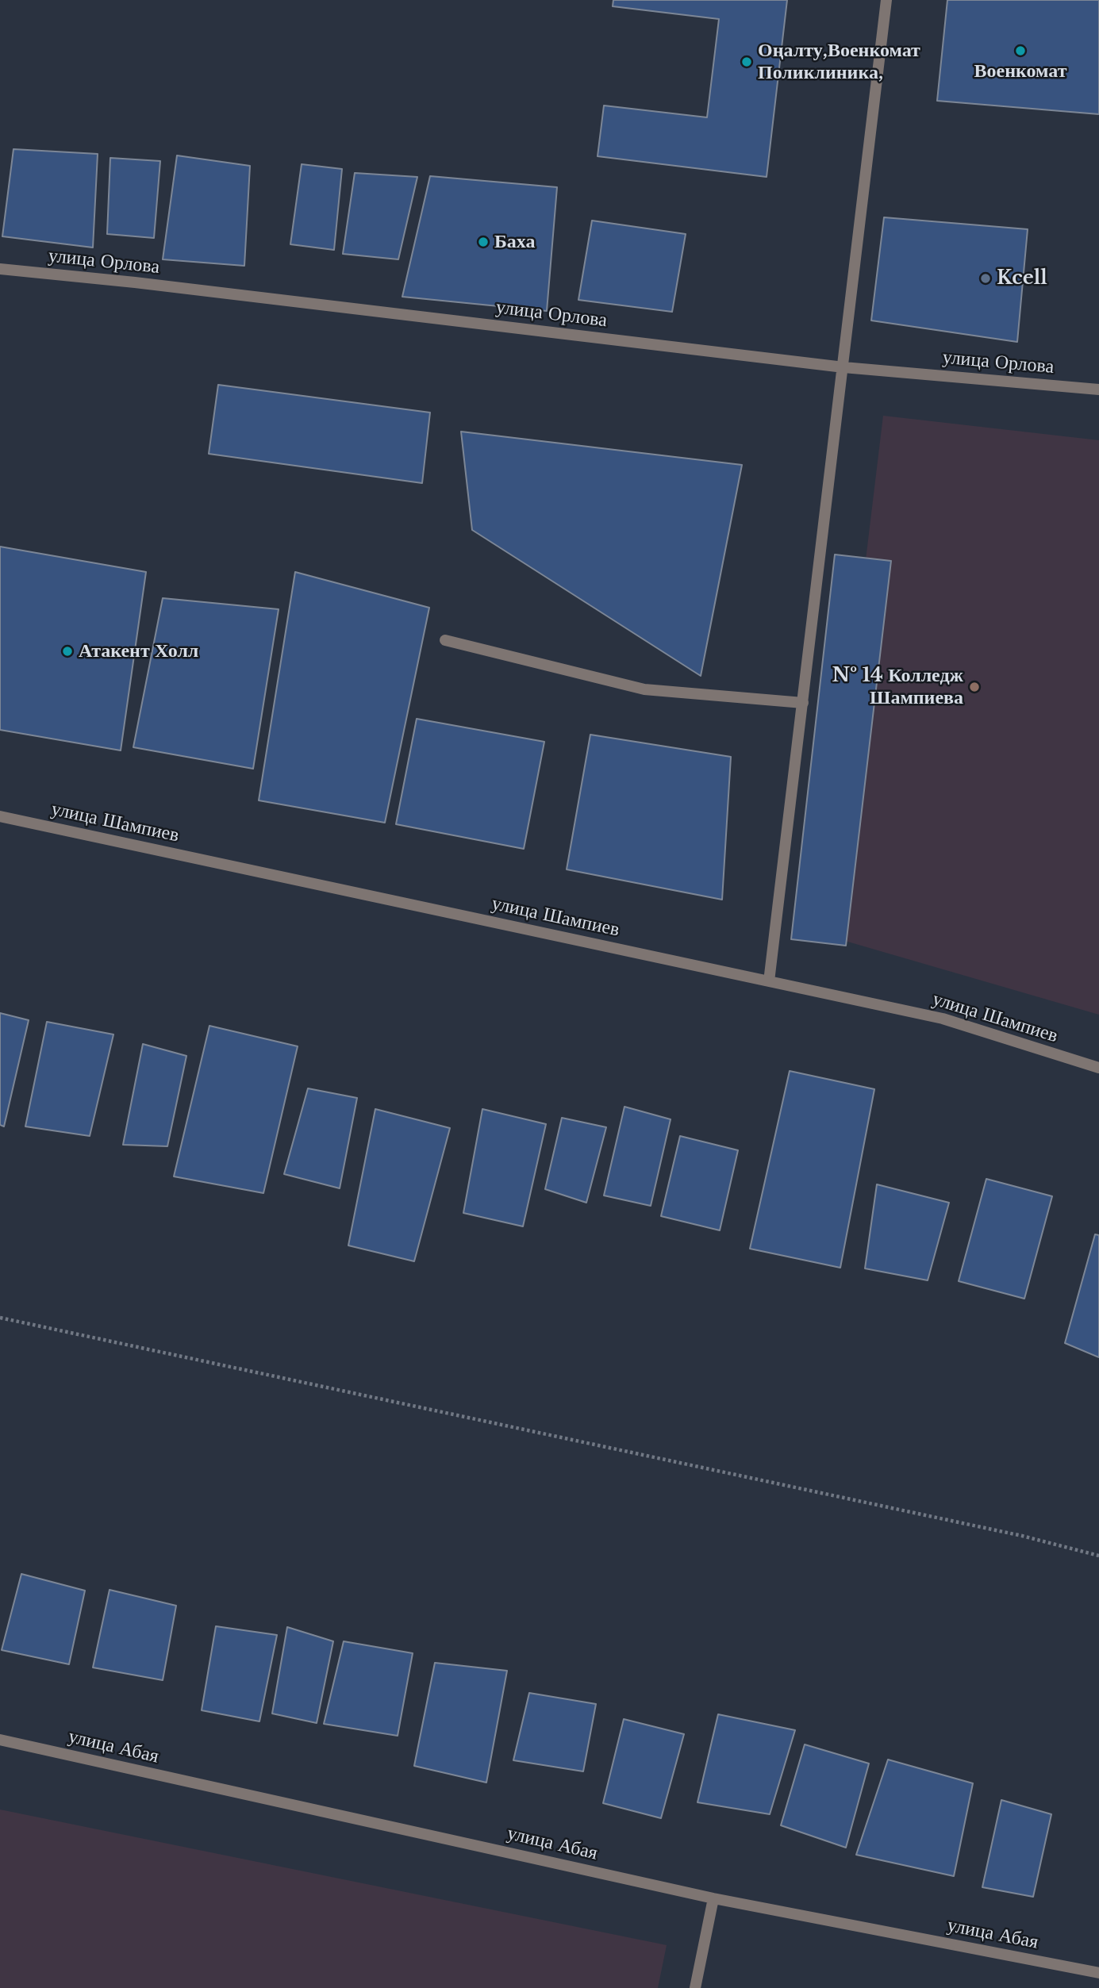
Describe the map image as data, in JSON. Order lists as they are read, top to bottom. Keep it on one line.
{"streets":{"street":["улица Орлова","улица Шампиев","улица Абая"]},"places":["Военкомат","Оңалту,Военкомат Поликлиника,","Баха","Kcell","Атакент Холл","№ 14 Колледж Шампиева"]}
